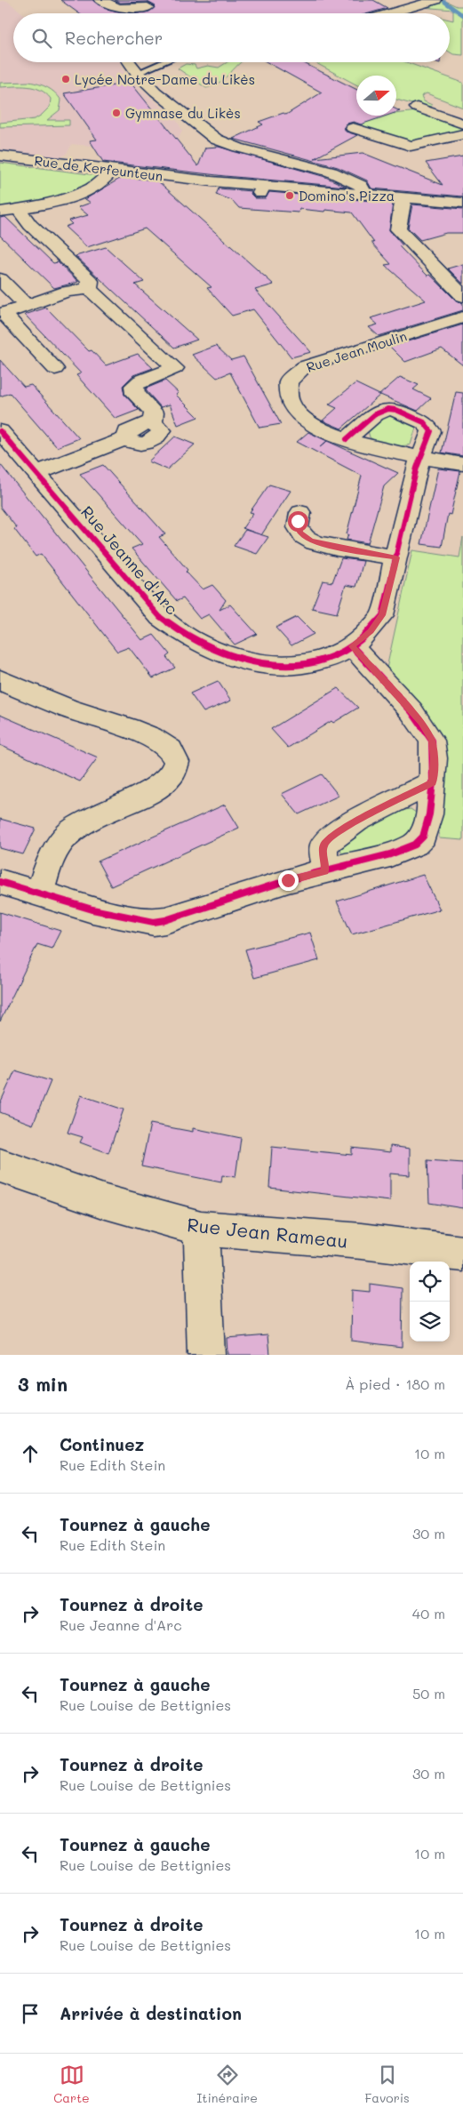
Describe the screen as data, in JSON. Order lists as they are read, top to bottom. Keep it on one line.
{"streets":{"street":["Rue de Kerfeunteun","Rue Jean Moulin","Rue Jeanne d'Arc","Rue Jean Rameau"]},"crossings":[["Rue Jean Moulin","Rue Jeanne d'Arc"]],"places":["Lycée Notre-Dame du Likès","Gymnase du Likès","Domino's Pizza"],"north":"right","page":{"search":"Rechercher","heading":["3 min","À pied · 180 m"],"list":[["Continuez","Rue Edith Stein","10 m"],["Tournez à gauche","Rue Edith Stein","30 m"],["Tournez à droite","Rue Jeanne d'Arc","40 m"],["Tournez à gauche","Rue Louise de Bettignies","50 m"],["Tournez à droite","Rue Louise de Bettignies","30 m"],["Tournez à gauche","Rue Louise de Bettignies","10 m"],["Tournez à droite","Rue Louise de Bettignies","10 m"],"Arrivée à destination"],"nav":["Carte","Itinéraire","Favoris"]}}
